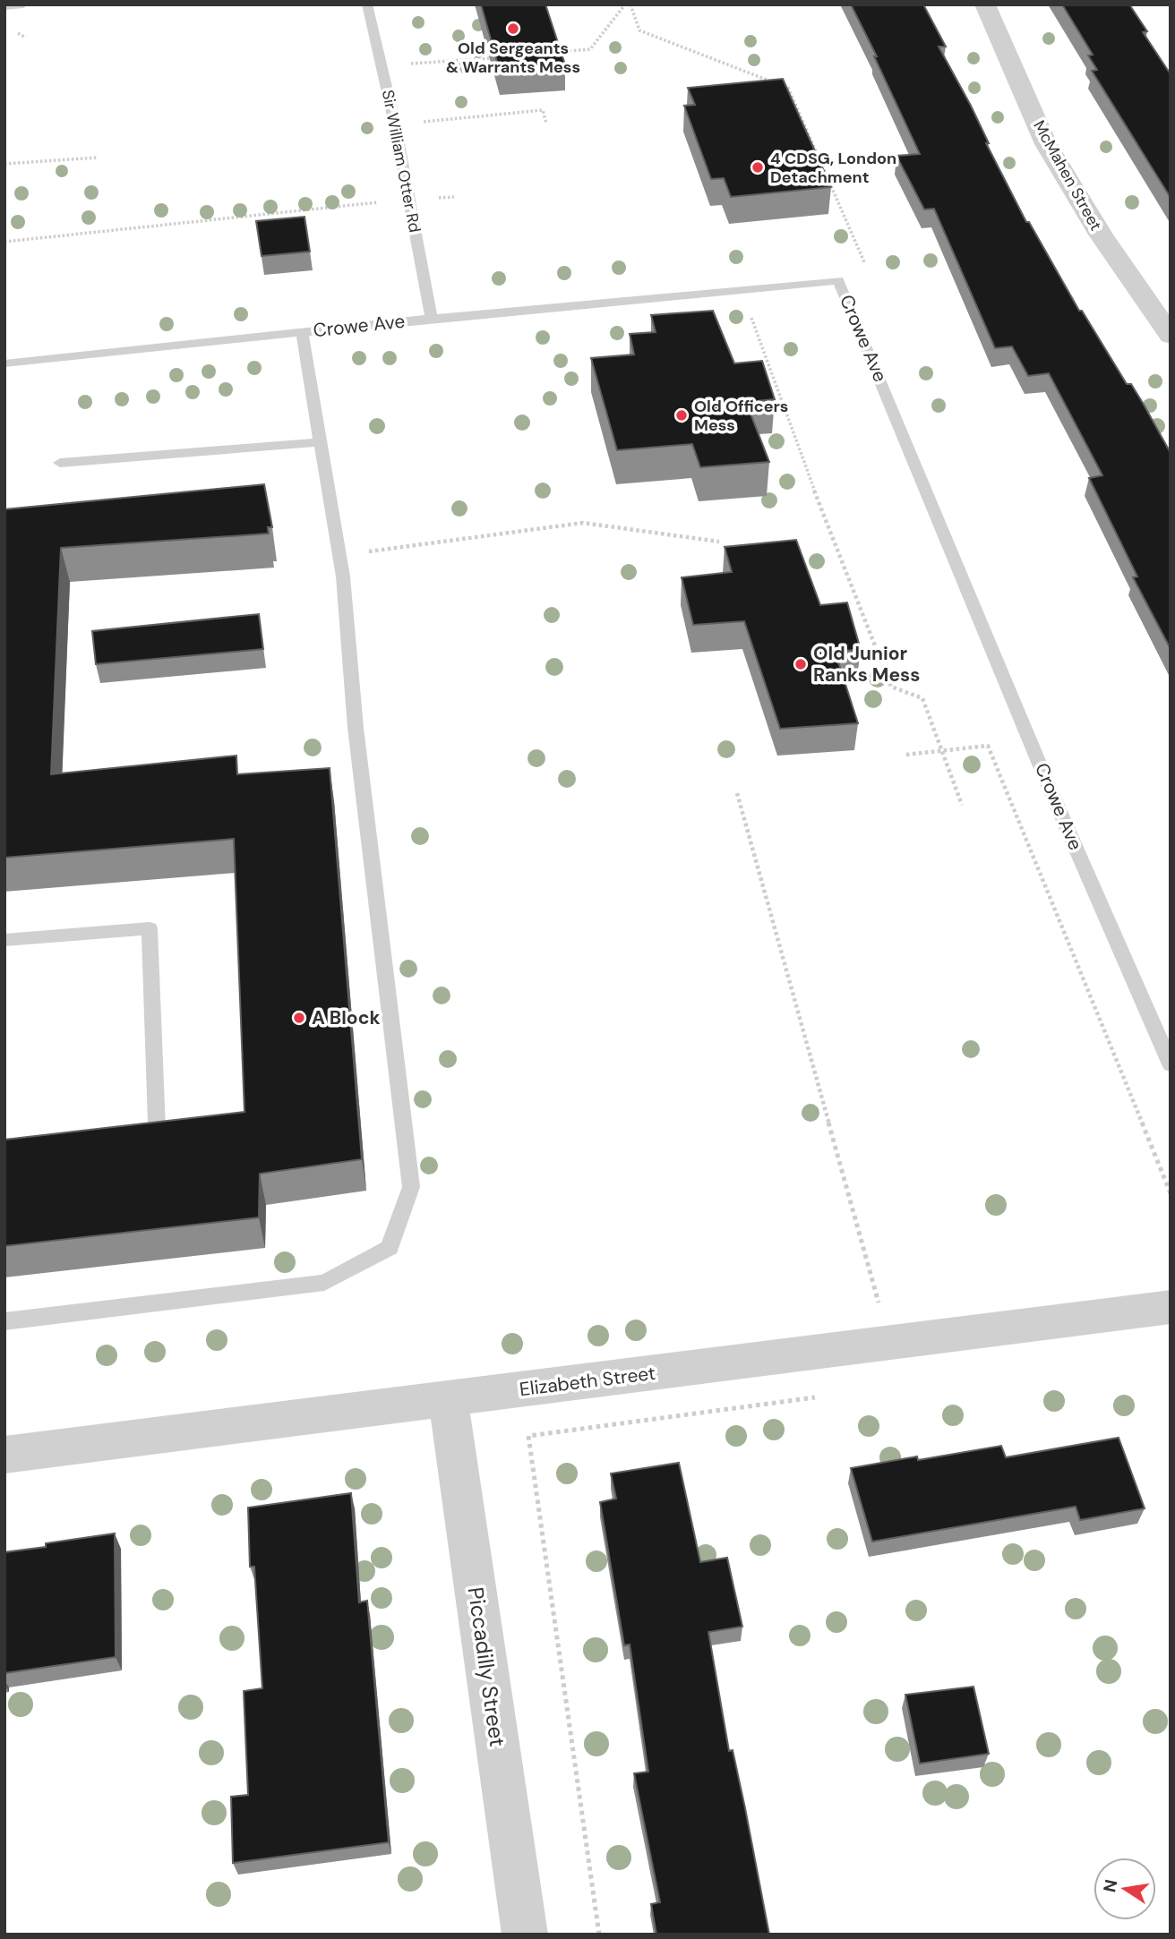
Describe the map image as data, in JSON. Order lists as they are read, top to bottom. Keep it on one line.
{"streets":{"street":["McMahen Street","Elizabeth Street","Piccadilly Street"],"lane":["Sir William Otter Rd","Crowe Ave"]},"crossings":[["Sir William Otter Rd","Crowe Ave"],["Elizabeth Street","Piccadilly Street"]],"places":["Old Sergeants & Warrants Mess","4 CDSG, London Detachment","Old Officers Mess","Old Junior Ranks Mess","A Block"],"north":"left"}
